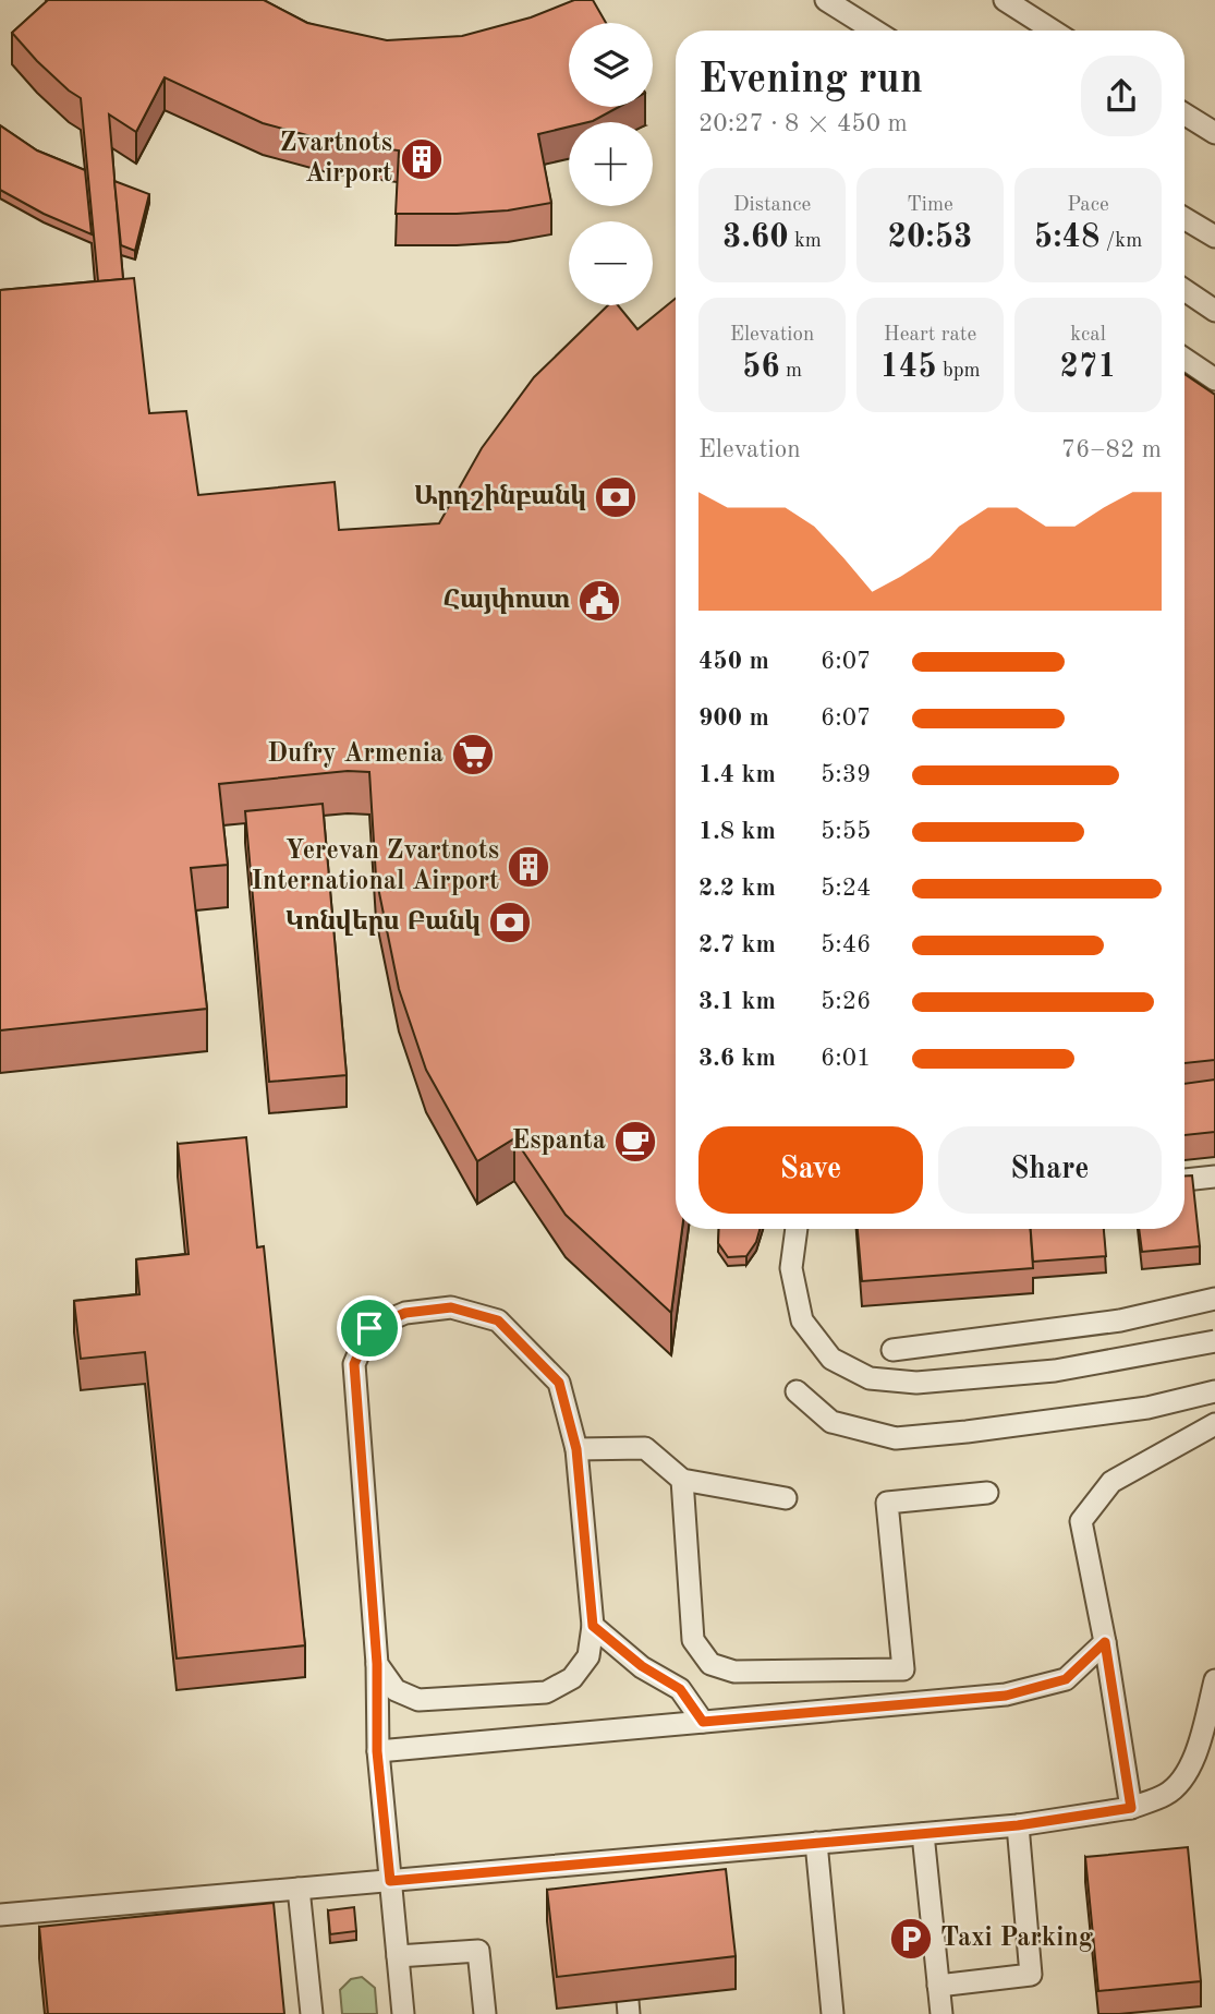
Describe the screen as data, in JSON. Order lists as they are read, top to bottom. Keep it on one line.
{"places":{"building":["Zvartnots Airport","Yerevan Zvartnots International Airport"],"bank":["Արդշինբանկ","Կոնվերս Բանկ"],"public building":["Հայփոստ"],"supermarket":["Dufry Armenia"],"cafe":["Espanta"],"parking":["Taxi Parking"]},"page":{"map_buttons":["+","−"],"heading":["Evening run","20:27 · 8 × 450 m"],"stats":[["Distance","3.60 km"],["Time","20:53"],["Pace","5:48 /km"],["Elevation","56 m"],["Heart rate","145 bpm"],["kcal","271"]],"chart":["Elevation","76–82 m"],"list":[{"name":"450 m","note":"6:07"},{"name":"900 m","note":"6:07"},{"name":"1.4 km","note":"5:39"},{"name":"1.8 km","note":"5:55"},{"name":"2.2 km","note":"5:24"},{"name":"2.7 km","note":"5:46"},{"name":"3.1 km","note":"5:26"},{"name":"3.6 km","note":"6:01"}],"buttons":["Save","Share"]}}
